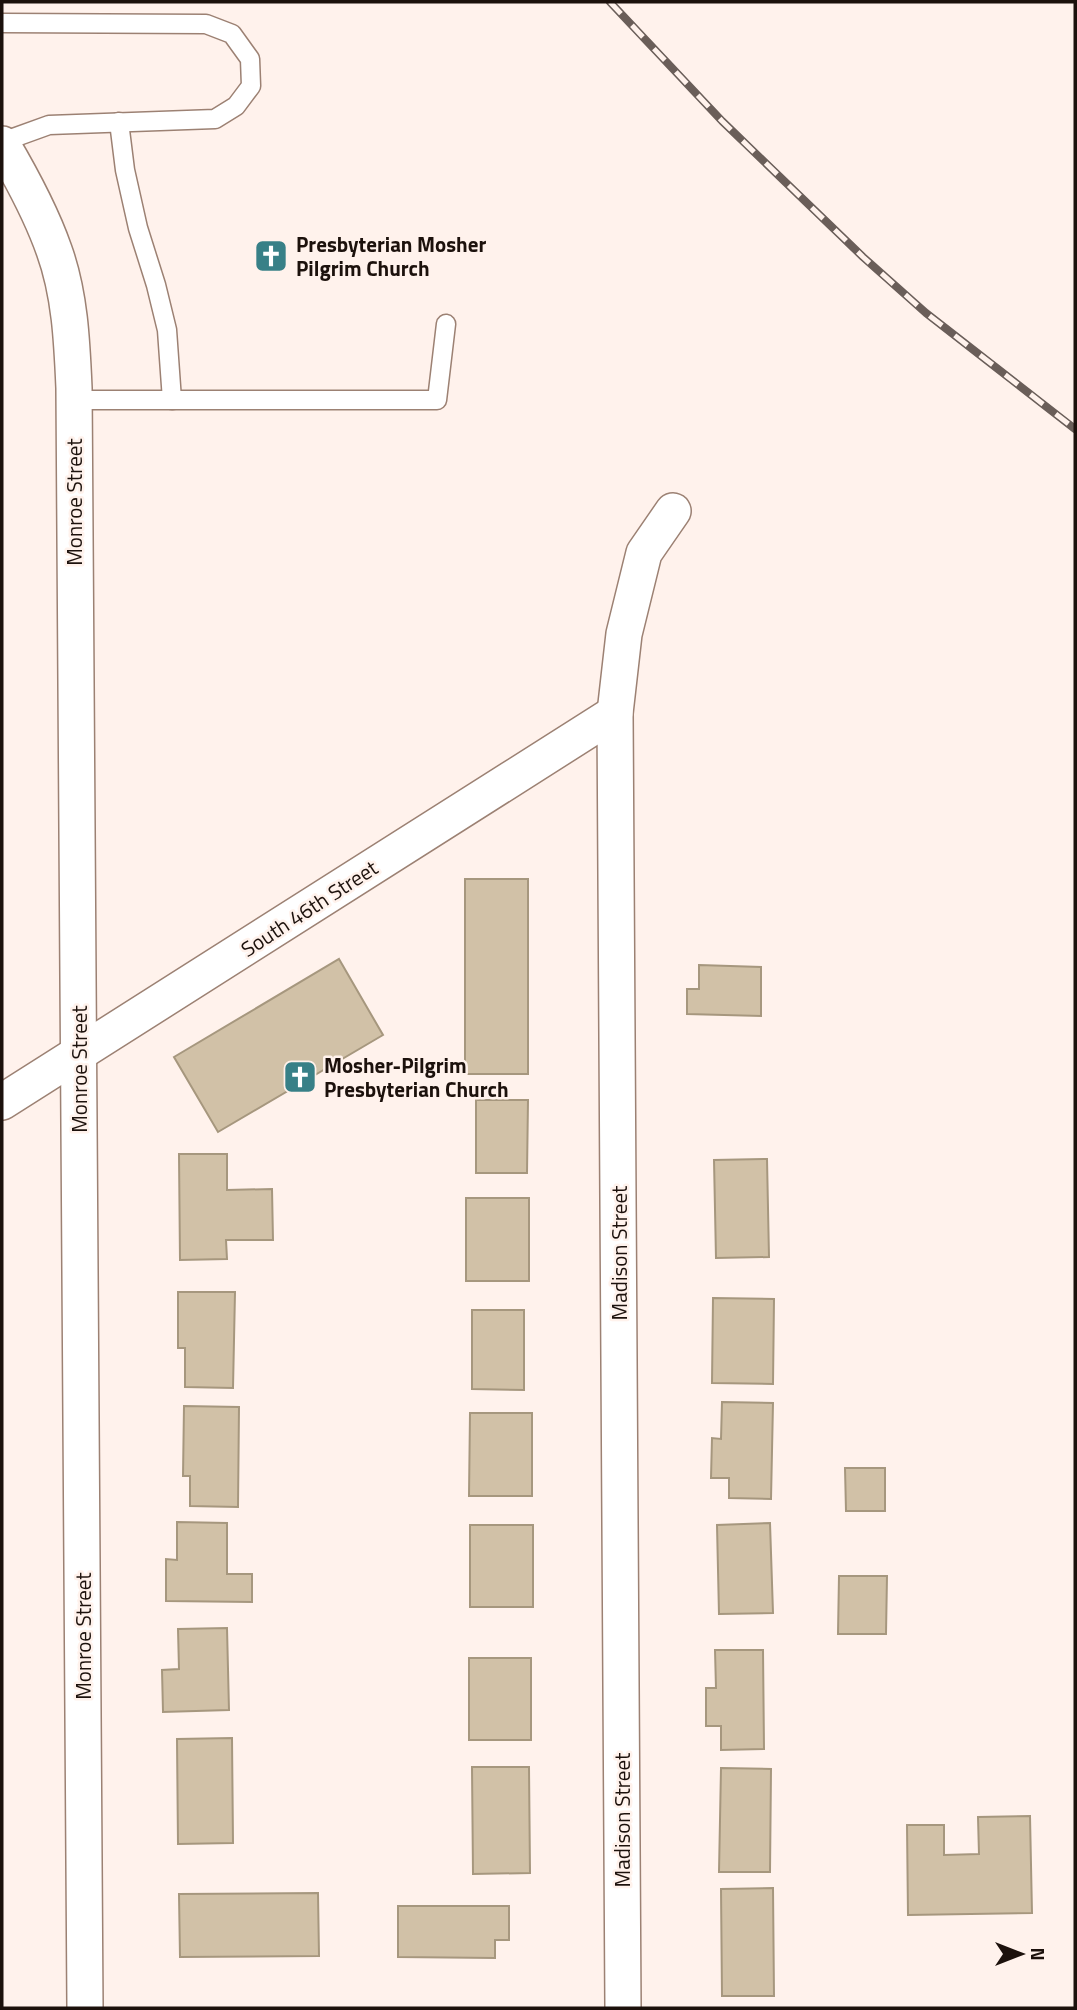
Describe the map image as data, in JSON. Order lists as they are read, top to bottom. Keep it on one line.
{"streets":{"street":["Monroe Street","South 46th Street","Madison Street"]},"crossings":[["Monroe Street","South 46th Street"],["South 46th Street","Madison Street"]],"places":{"church":["Presbyterian Mosher Pilgrim Church","Mosher-Pilgrim Presbyterian Church"]},"north":"right"}
